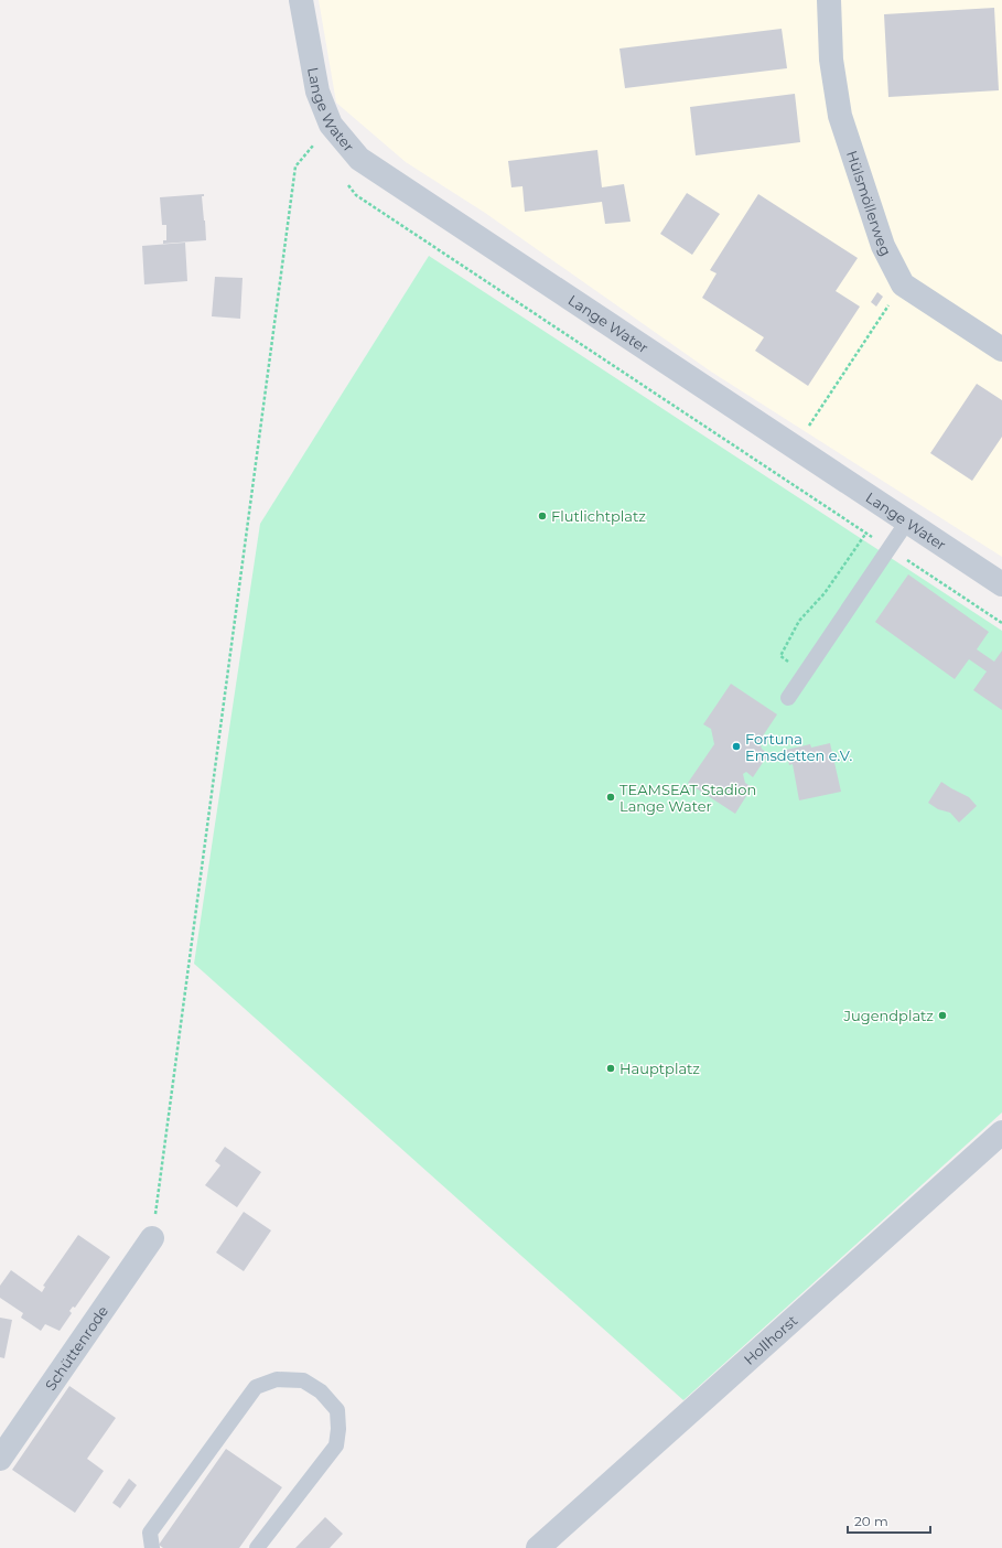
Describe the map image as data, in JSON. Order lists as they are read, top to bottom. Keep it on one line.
{"streets":{"street":["Lange Water","Hülsmöllerweg","Hollhorst","Schüttenrode"]},"places":["Flutlichtplatz","Fortuna Emsdetten e.V.","TEAMSEAT Stadion Lange Water","Jugendplatz","Hauptplatz"],"scale_bar":"20 m"}
